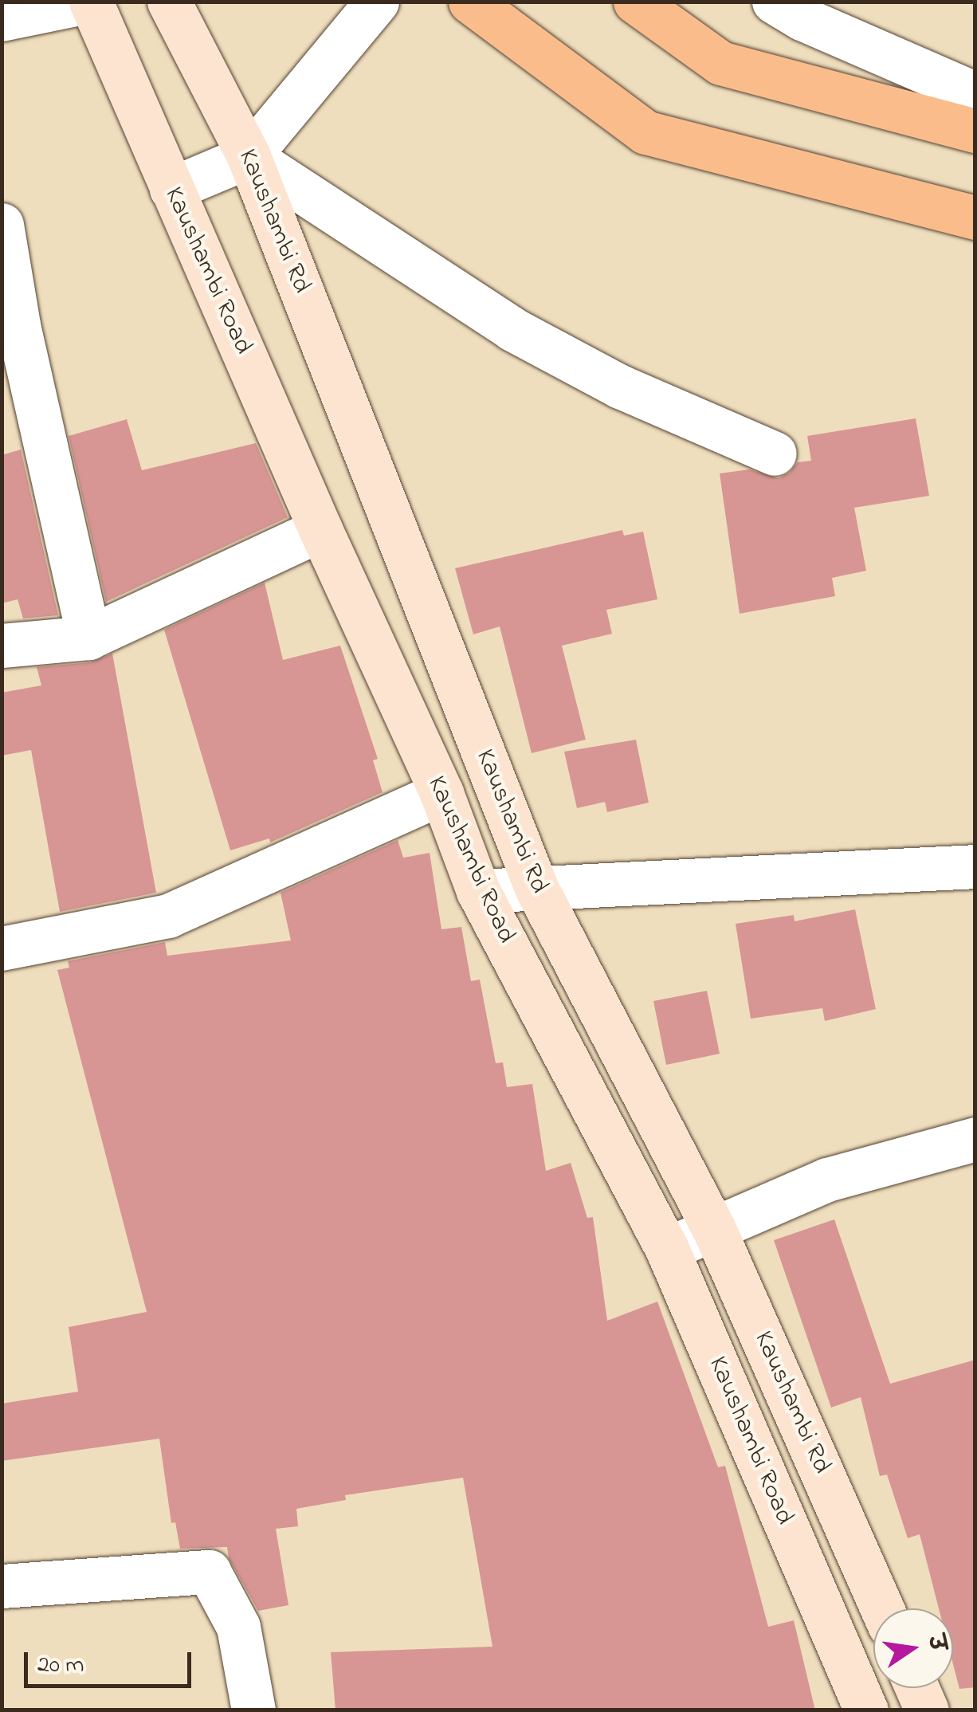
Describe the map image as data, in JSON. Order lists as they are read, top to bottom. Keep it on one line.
{"streets":{"main road":["Kaushambi Rd","Kaushambi Road"]},"scale_bar":"20 m","north":"right"}
